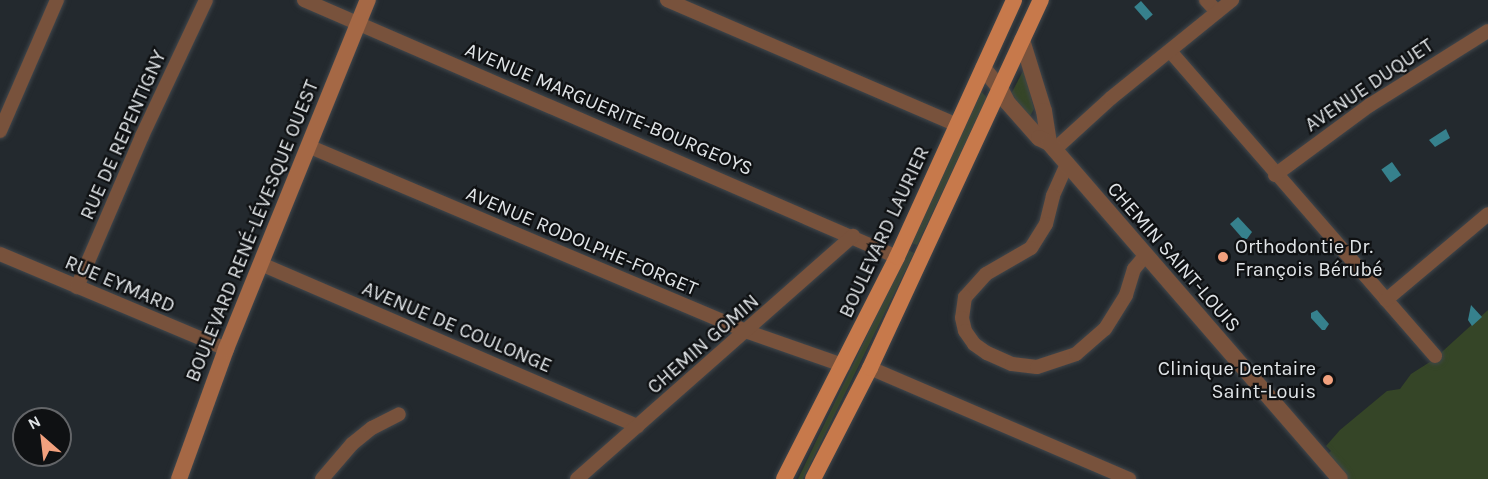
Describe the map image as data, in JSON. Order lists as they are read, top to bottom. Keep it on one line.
{"streets":{"main road":["BOULEVARD RENÉ-LÉVESQUE OUEST","BOULEVARD LAURIER"],"street":["AVENUE DUQUET","AVENUE MARGUERITE-BOURGEOYS","RUE DE REPENTIGNY","AVENUE RODOLPHE-FORGET","CHEMIN SAINT-LOUIS","RUE EYMARD","AVENUE DE COULONGE","CHEMIN GOMIN"]},"crossings":[["AVENUE MARGUERITE-BOURGEOYS","BOULEVARD RENÉ-LÉVESQUE OUEST"],["AVENUE MARGUERITE-BOURGEOYS","BOULEVARD LAURIER"],["AVENUE MARGUERITE-BOURGEOYS","CHEMIN GOMIN"],["RUE DE REPENTIGNY","RUE EYMARD"],["BOULEVARD RENÉ-LÉVESQUE OUEST","AVENUE RODOLPHE-FORGET"],["BOULEVARD RENÉ-LÉVESQUE OUEST","RUE EYMARD"],["BOULEVARD RENÉ-LÉVESQUE OUEST","AVENUE DE COULONGE"],["BOULEVARD LAURIER","AVENUE RODOLPHE-FORGET"],["BOULEVARD LAURIER","CHEMIN SAINT-LOUIS"],["AVENUE RODOLPHE-FORGET","CHEMIN GOMIN"],["AVENUE DE COULONGE","CHEMIN GOMIN"]],"places":["Orthodontie Dr. François Bérubé","Clinique Dentaire Saint-Louis"],"north":"top left"}
